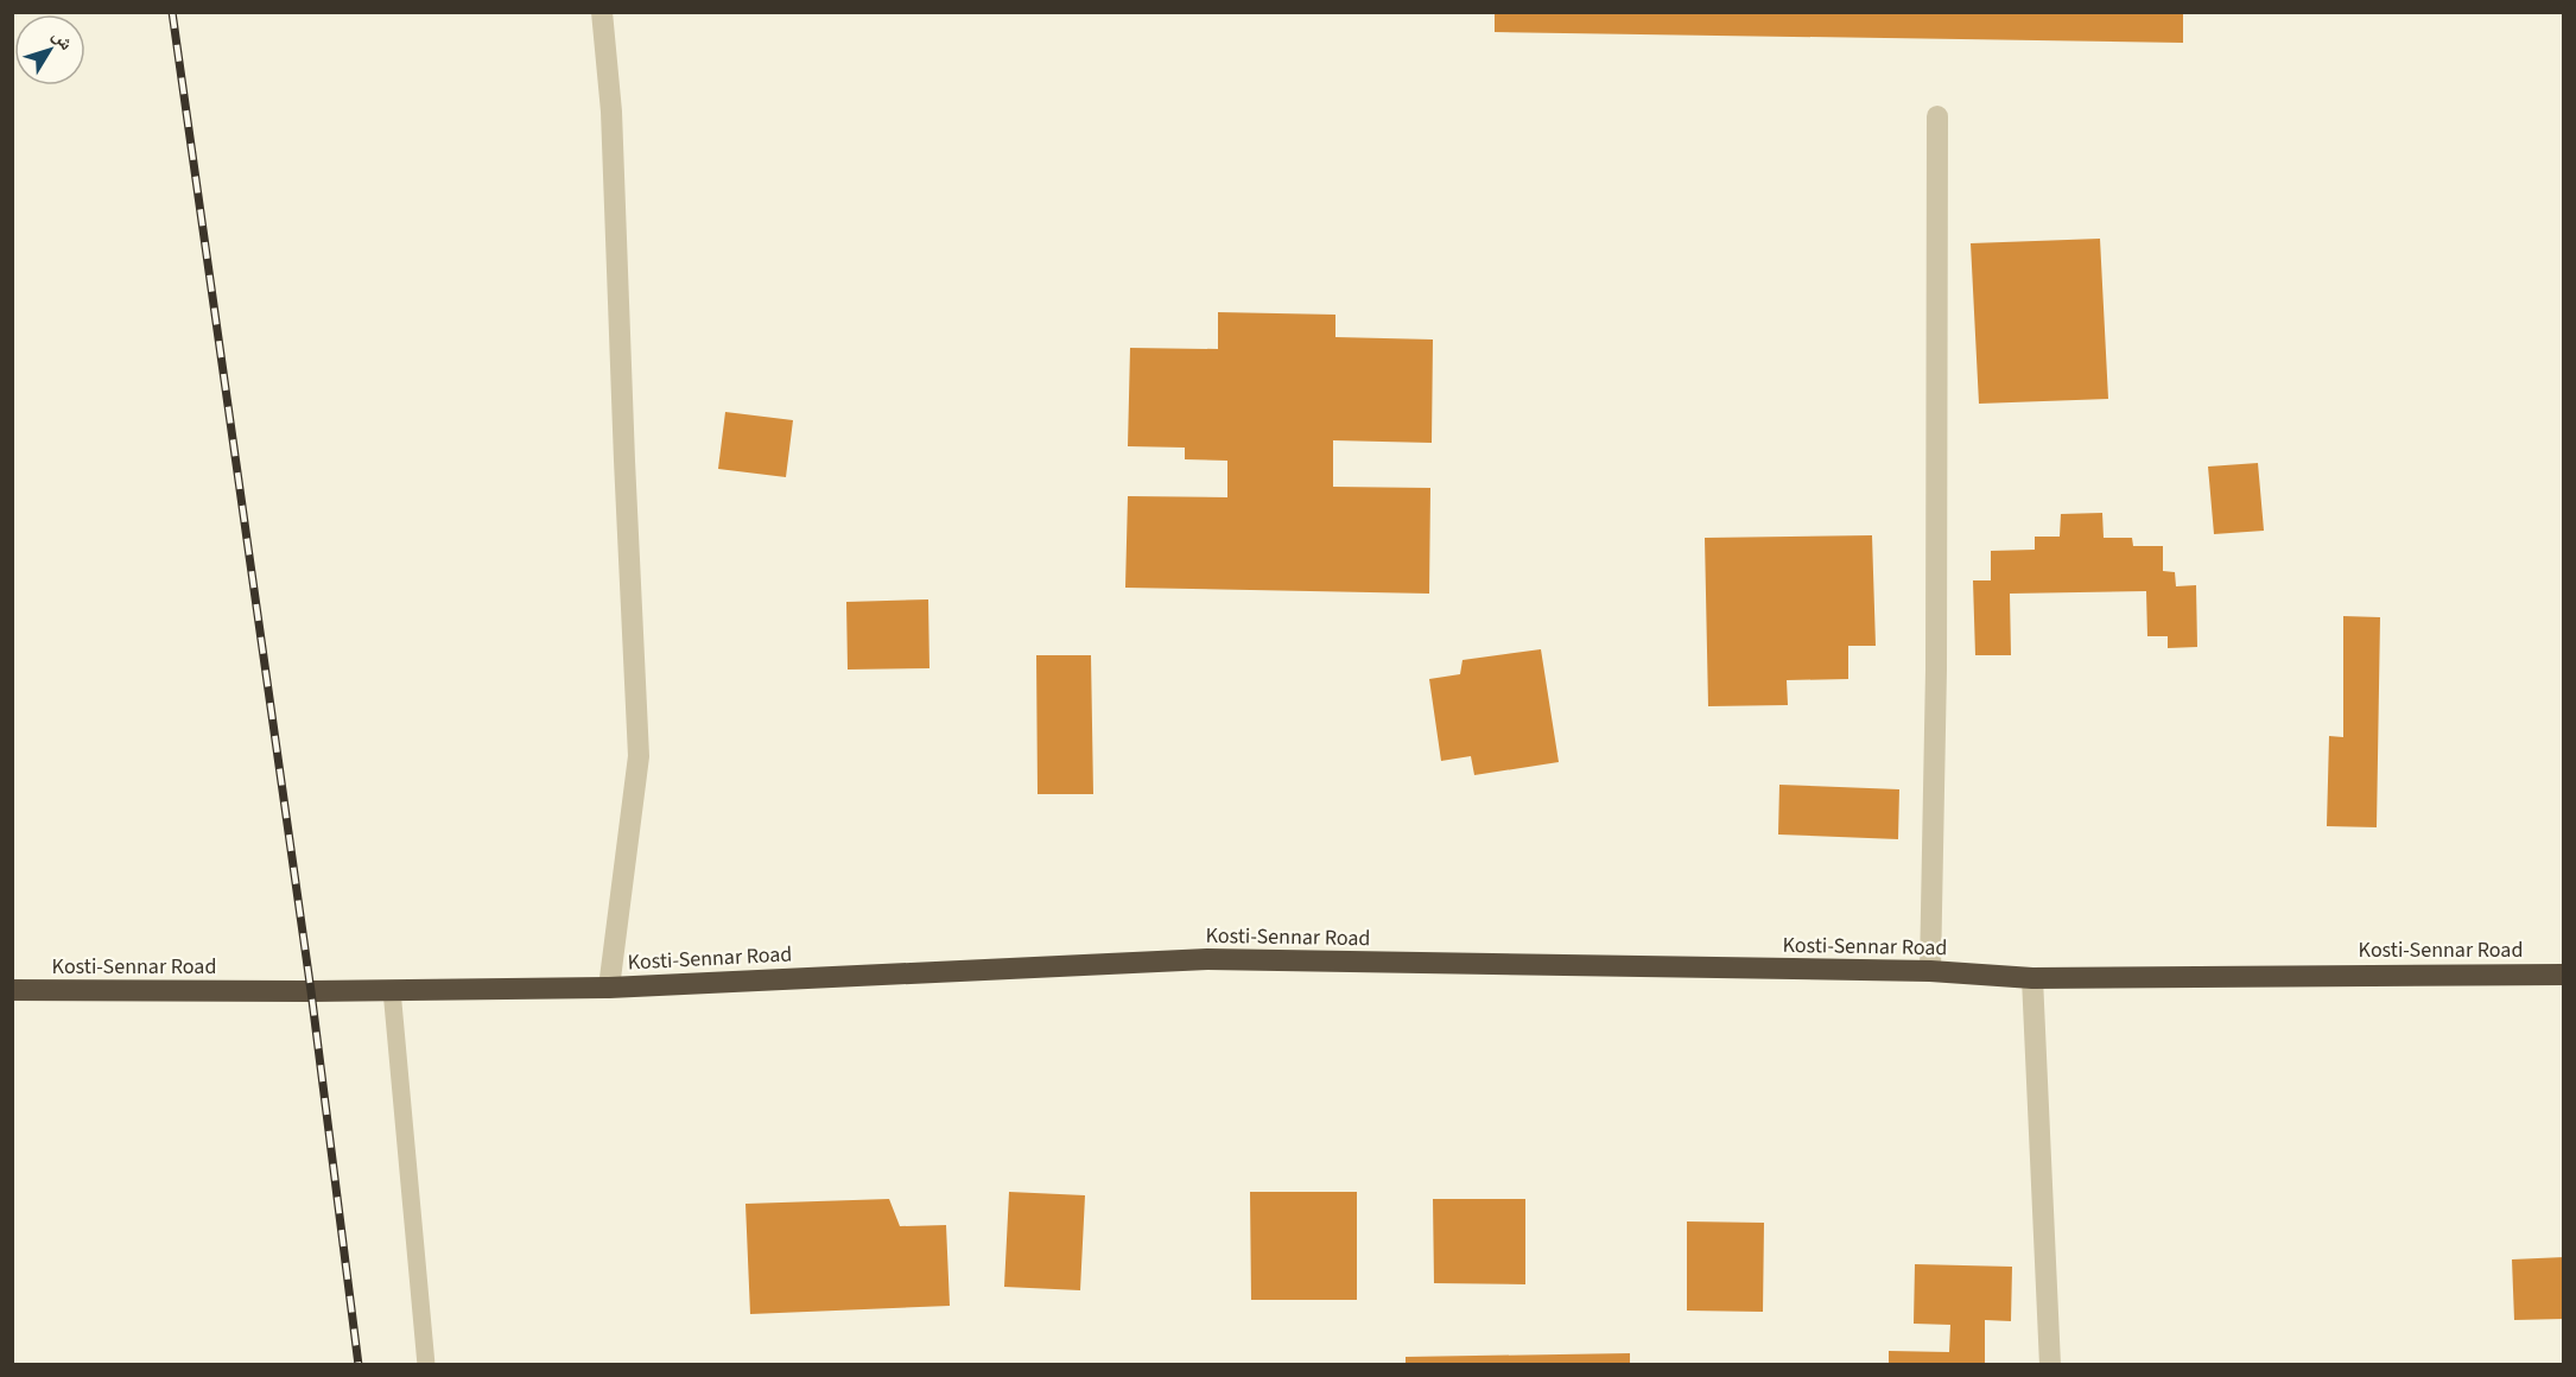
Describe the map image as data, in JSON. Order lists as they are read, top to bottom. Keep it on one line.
{"streets":{"highway":["Kosti-Sennar Road"]},"north":"top right"}
